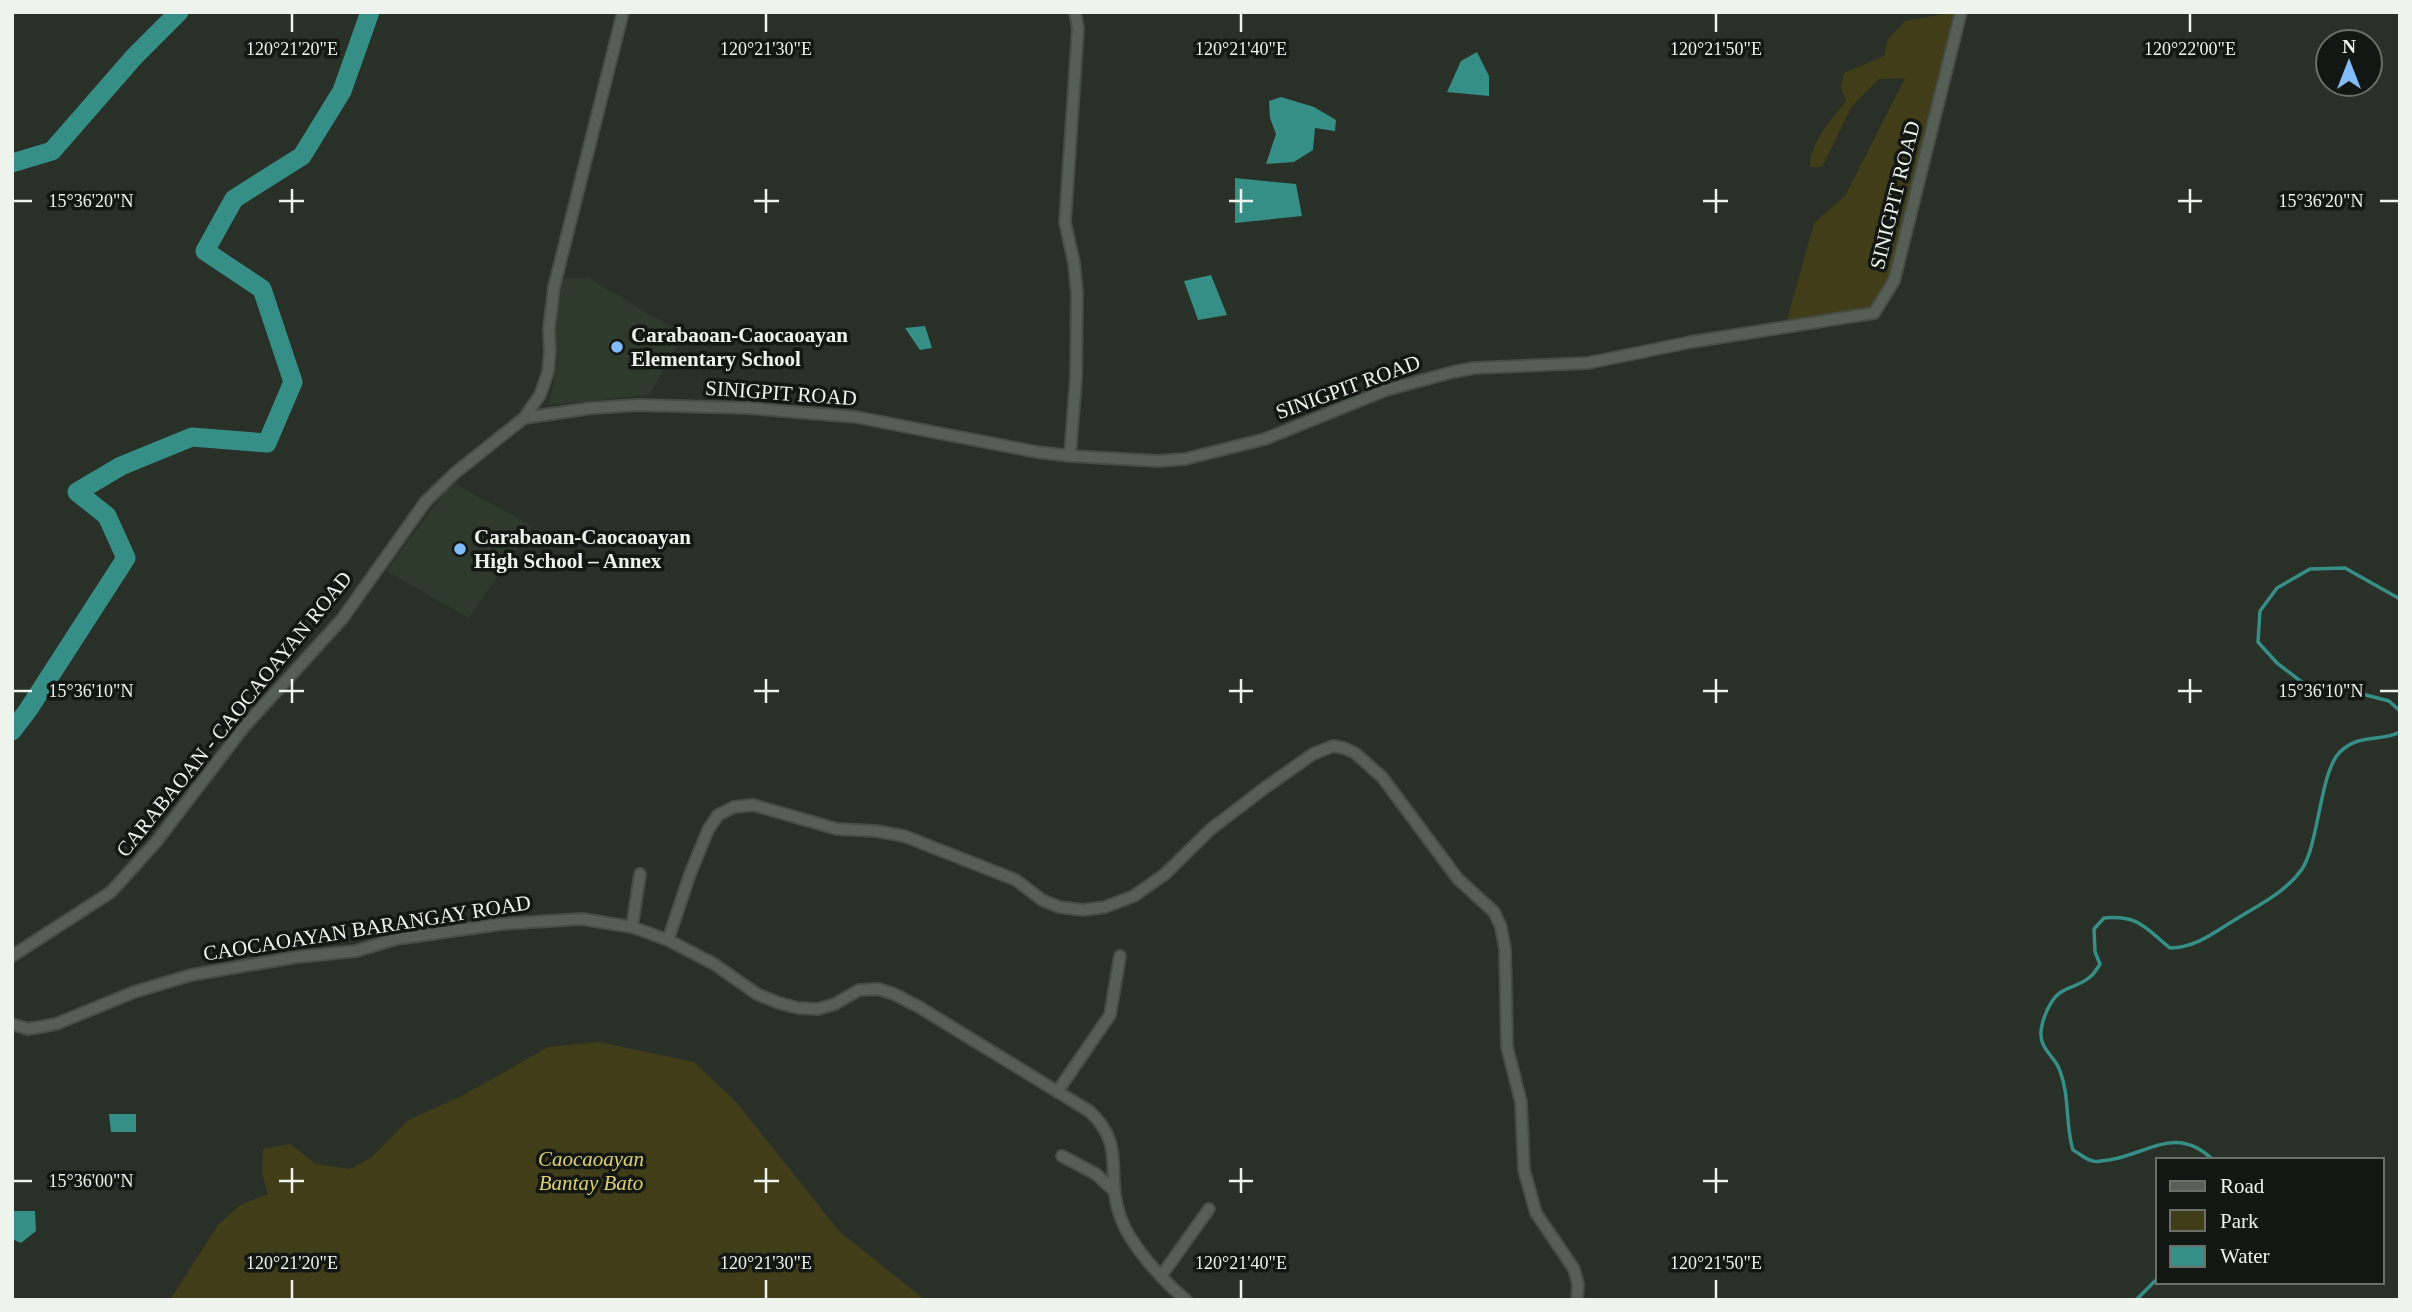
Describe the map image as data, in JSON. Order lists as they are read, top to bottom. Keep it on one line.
{"streets":{"street":["SINIGPIT ROAD","CARABAOAN - CAOCAOAYAN ROAD","CAOCAOAYAN BARANGAY ROAD"]},"crossings":[["SINIGPIT ROAD","CARABAOAN - CAOCAOAYAN ROAD"]],"parks":["Caocaoayan Bantay Bato"],"places":["Carabaoan-Caocaoayan Elementary School","Carabaoan-Caocaoayan High School – Annex"],"legend":["Road","Park","Water"],"north":"top","coordinates":["120°21'20\"E","120°21'30\"E","120°21'40\"E","120°21'50\"E","120°22'00\"E","15°36'20\"N","15°36'10\"N","15°36'00\"N"]}
